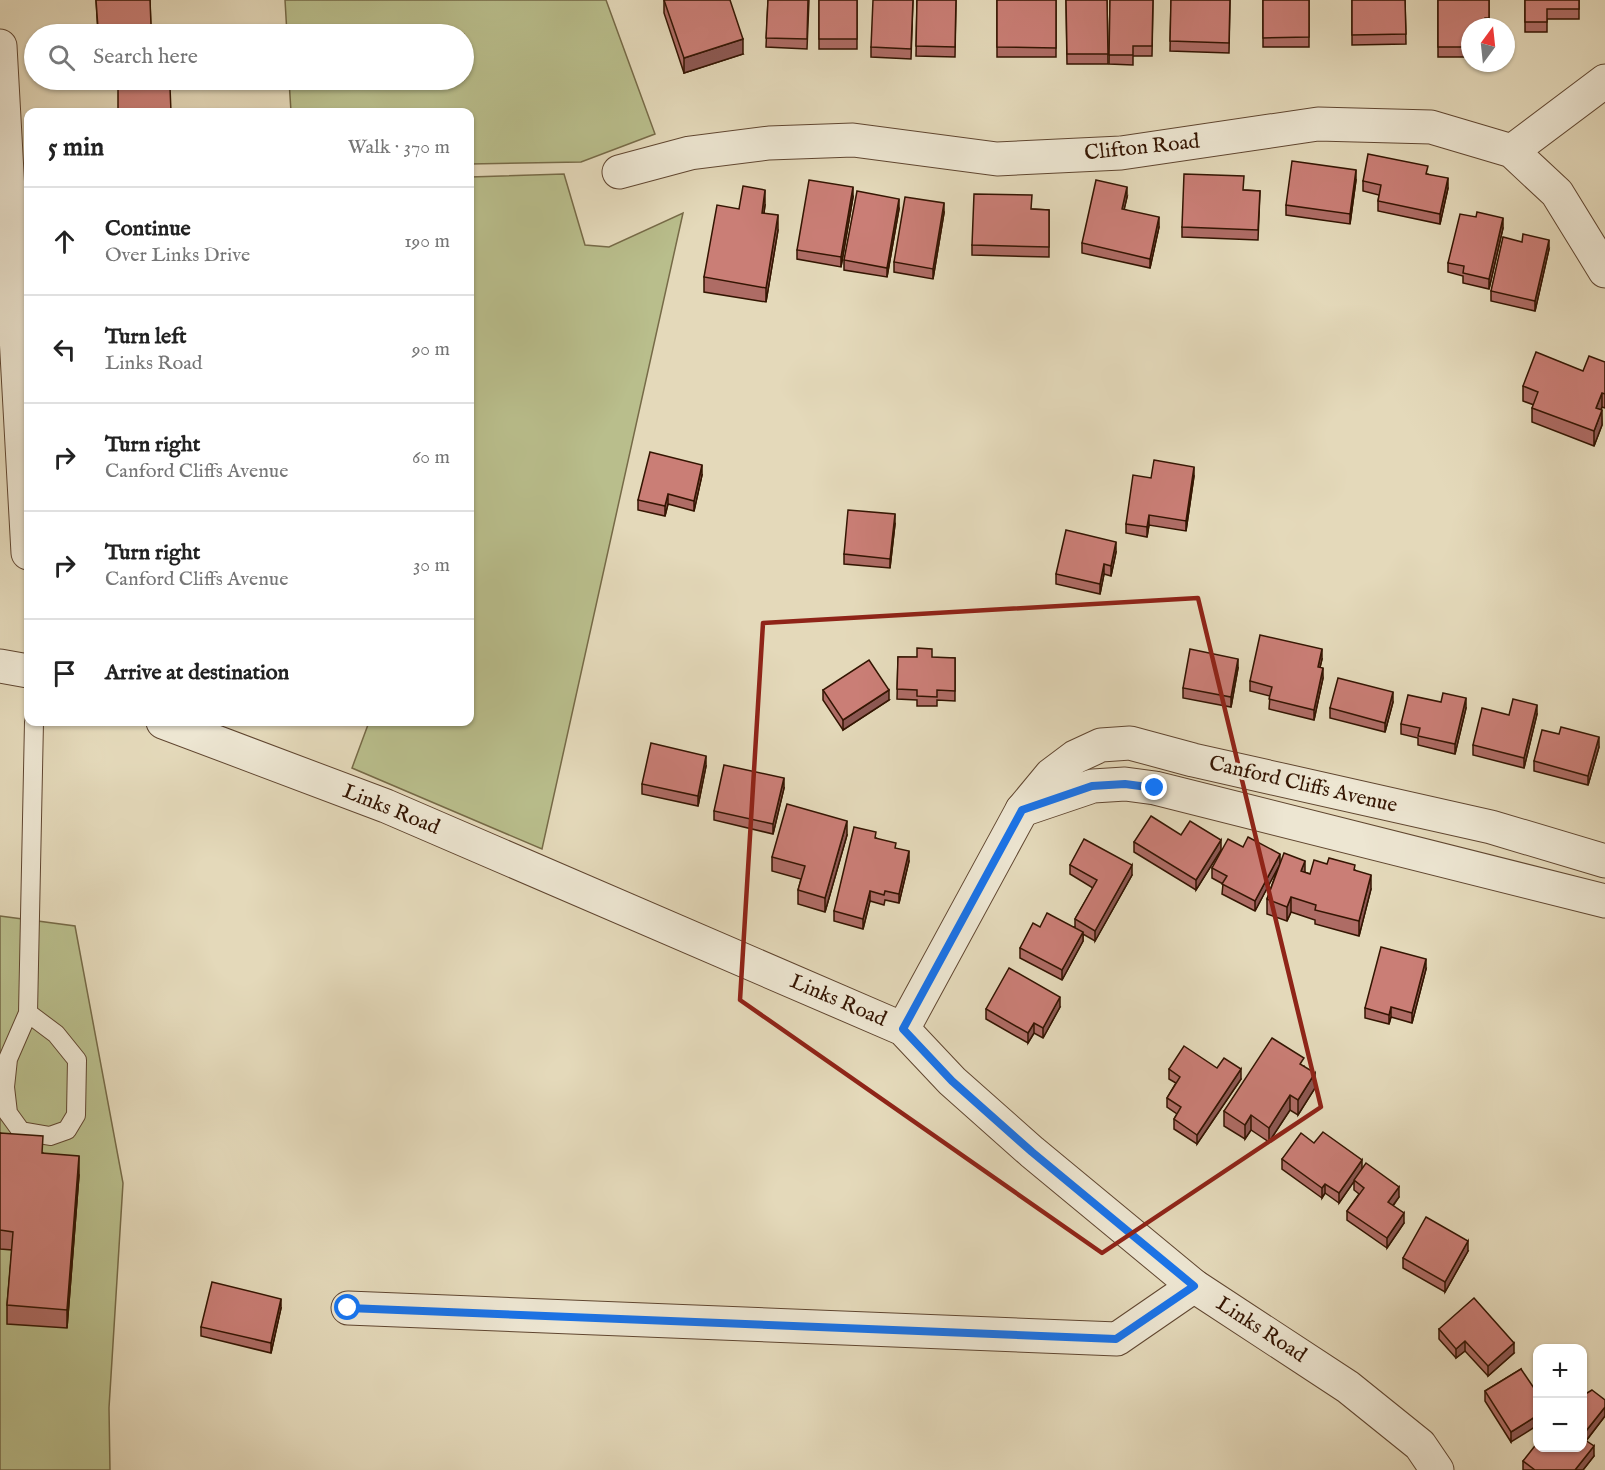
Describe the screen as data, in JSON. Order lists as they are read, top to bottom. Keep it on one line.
{"streets":{"street":["Clifton Road","Canford Cliffs Avenue","Links Road"]},"crossings":[["Canford Cliffs Avenue","Links Road"]],"north":"top","page":{"search":"Search here","heading":["5 min","Walk · 370 m"],"list":[["Continue","Over Links Drive","190 m"],["Turn left","Links Road","90 m"],["Turn right","Canford Cliffs Avenue","60 m"],["Turn right","Canford Cliffs Avenue","30 m"],"Arrive at destination"],"map_buttons":["+","−"]}}
